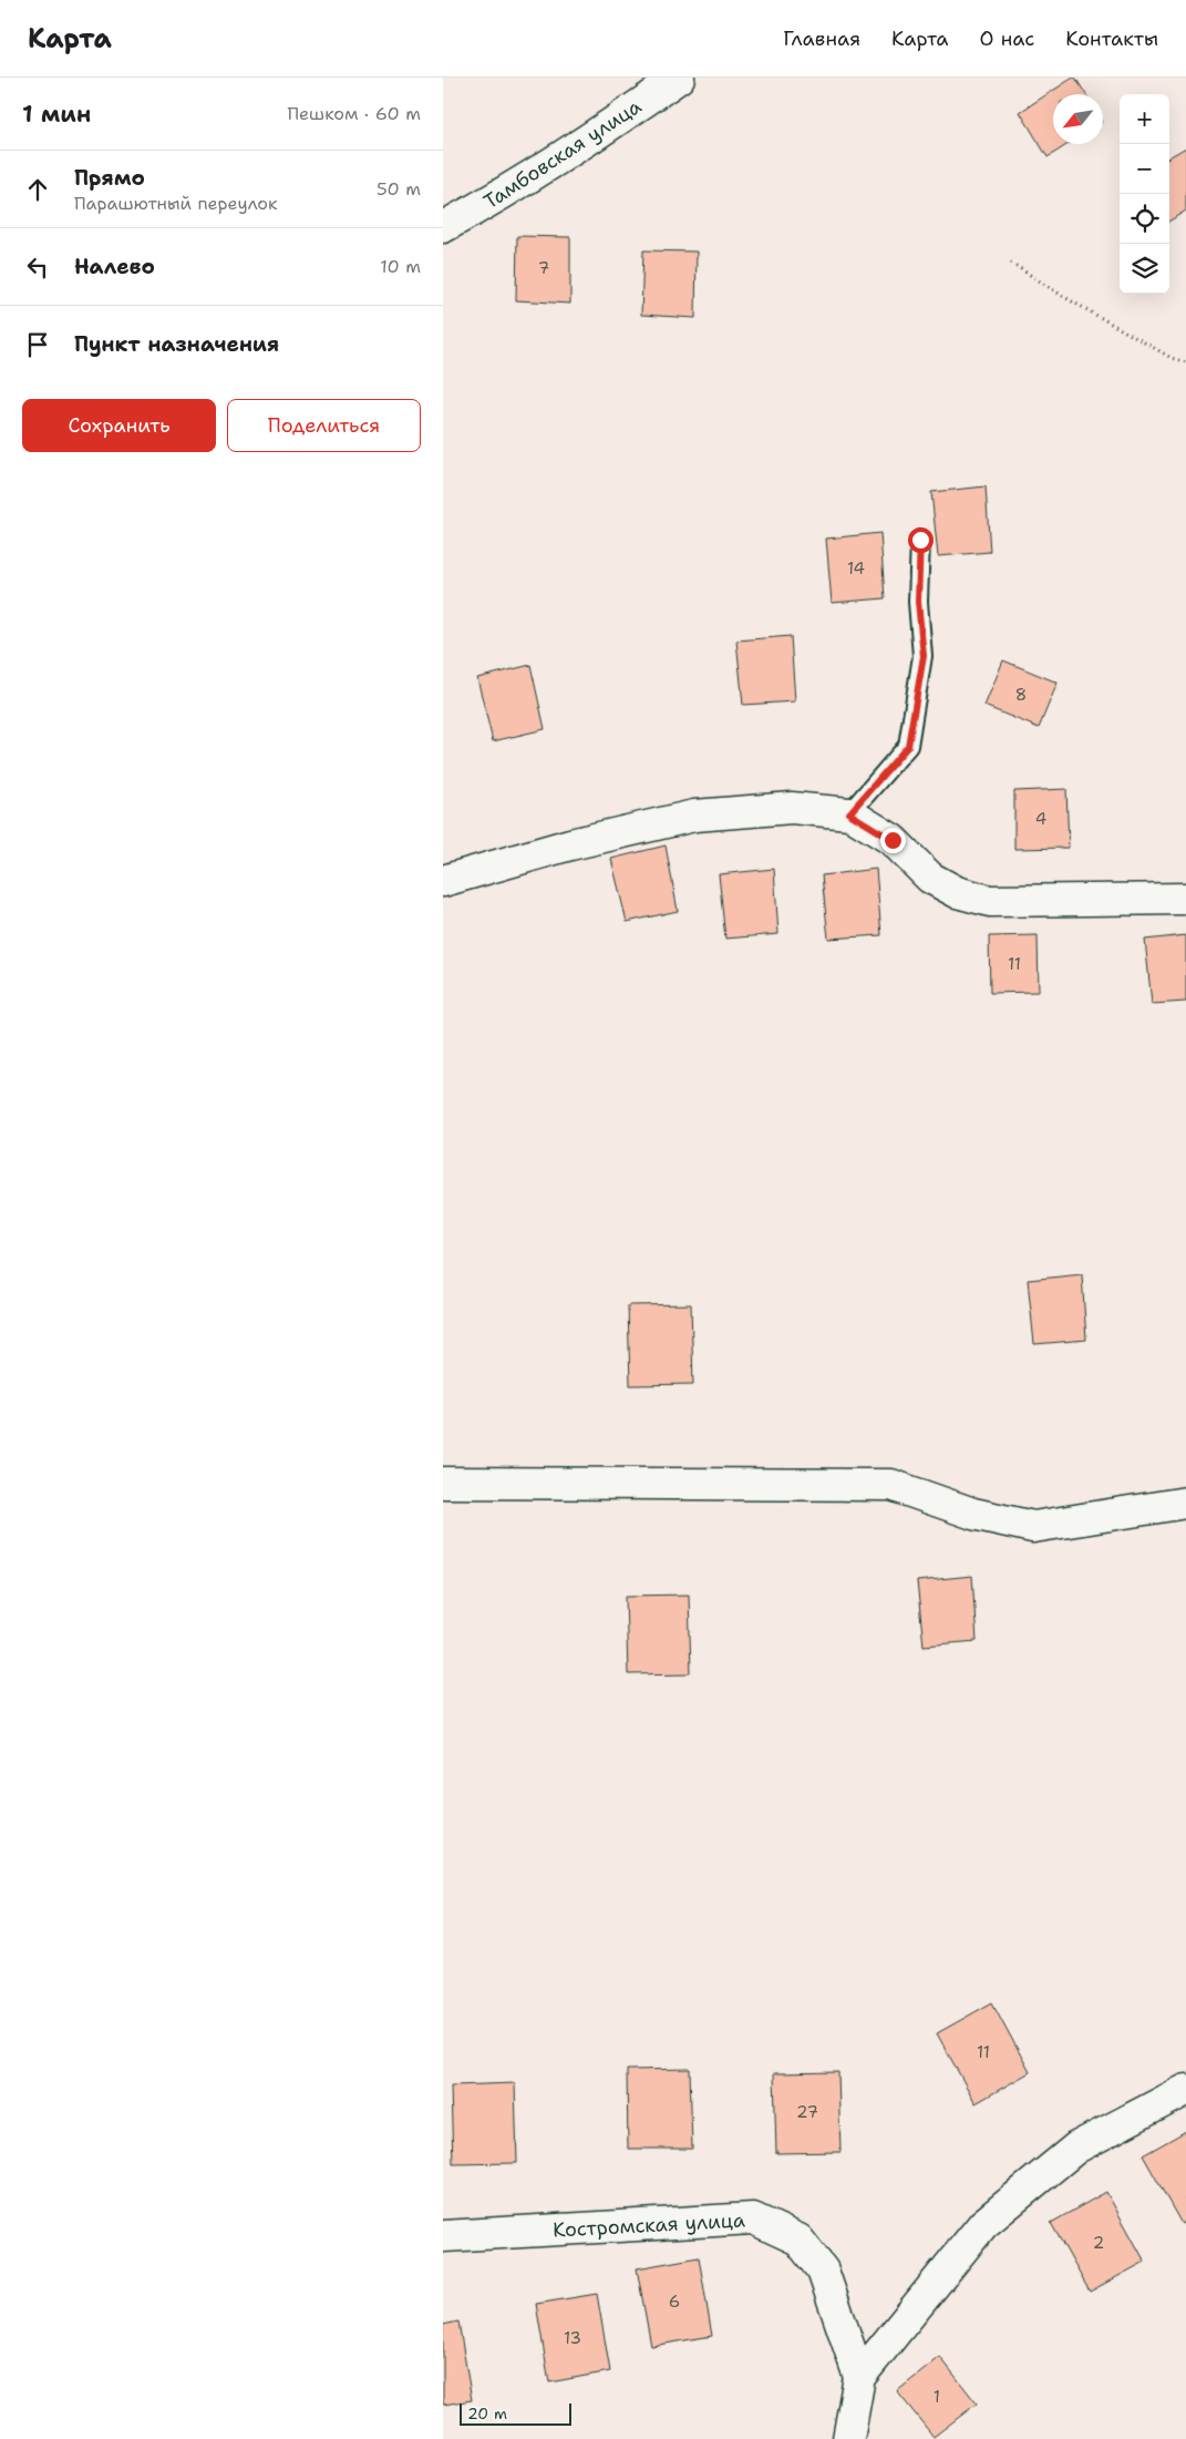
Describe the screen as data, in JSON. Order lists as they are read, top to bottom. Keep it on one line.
{"streets":{"street":["Тамбовская улица","Костромская улица"]},"house_numbers":["7","14","8","4","11","11","27","2","6","13","1"],"scale_bar":"20 m","north":"bottom left","page":{"header":"Карта","nav":["Главная","Карта","О нас","Контакты"],"heading":["1 мин","Пешком · 60 m"],"map_buttons":["+","−"],"list":[["Прямо","Парашютный переулок","50 m"],["Налево","10 m"],"Пункт назначения"],"buttons":["Сохранить","Поделиться"],"scale":"20 m"}}
